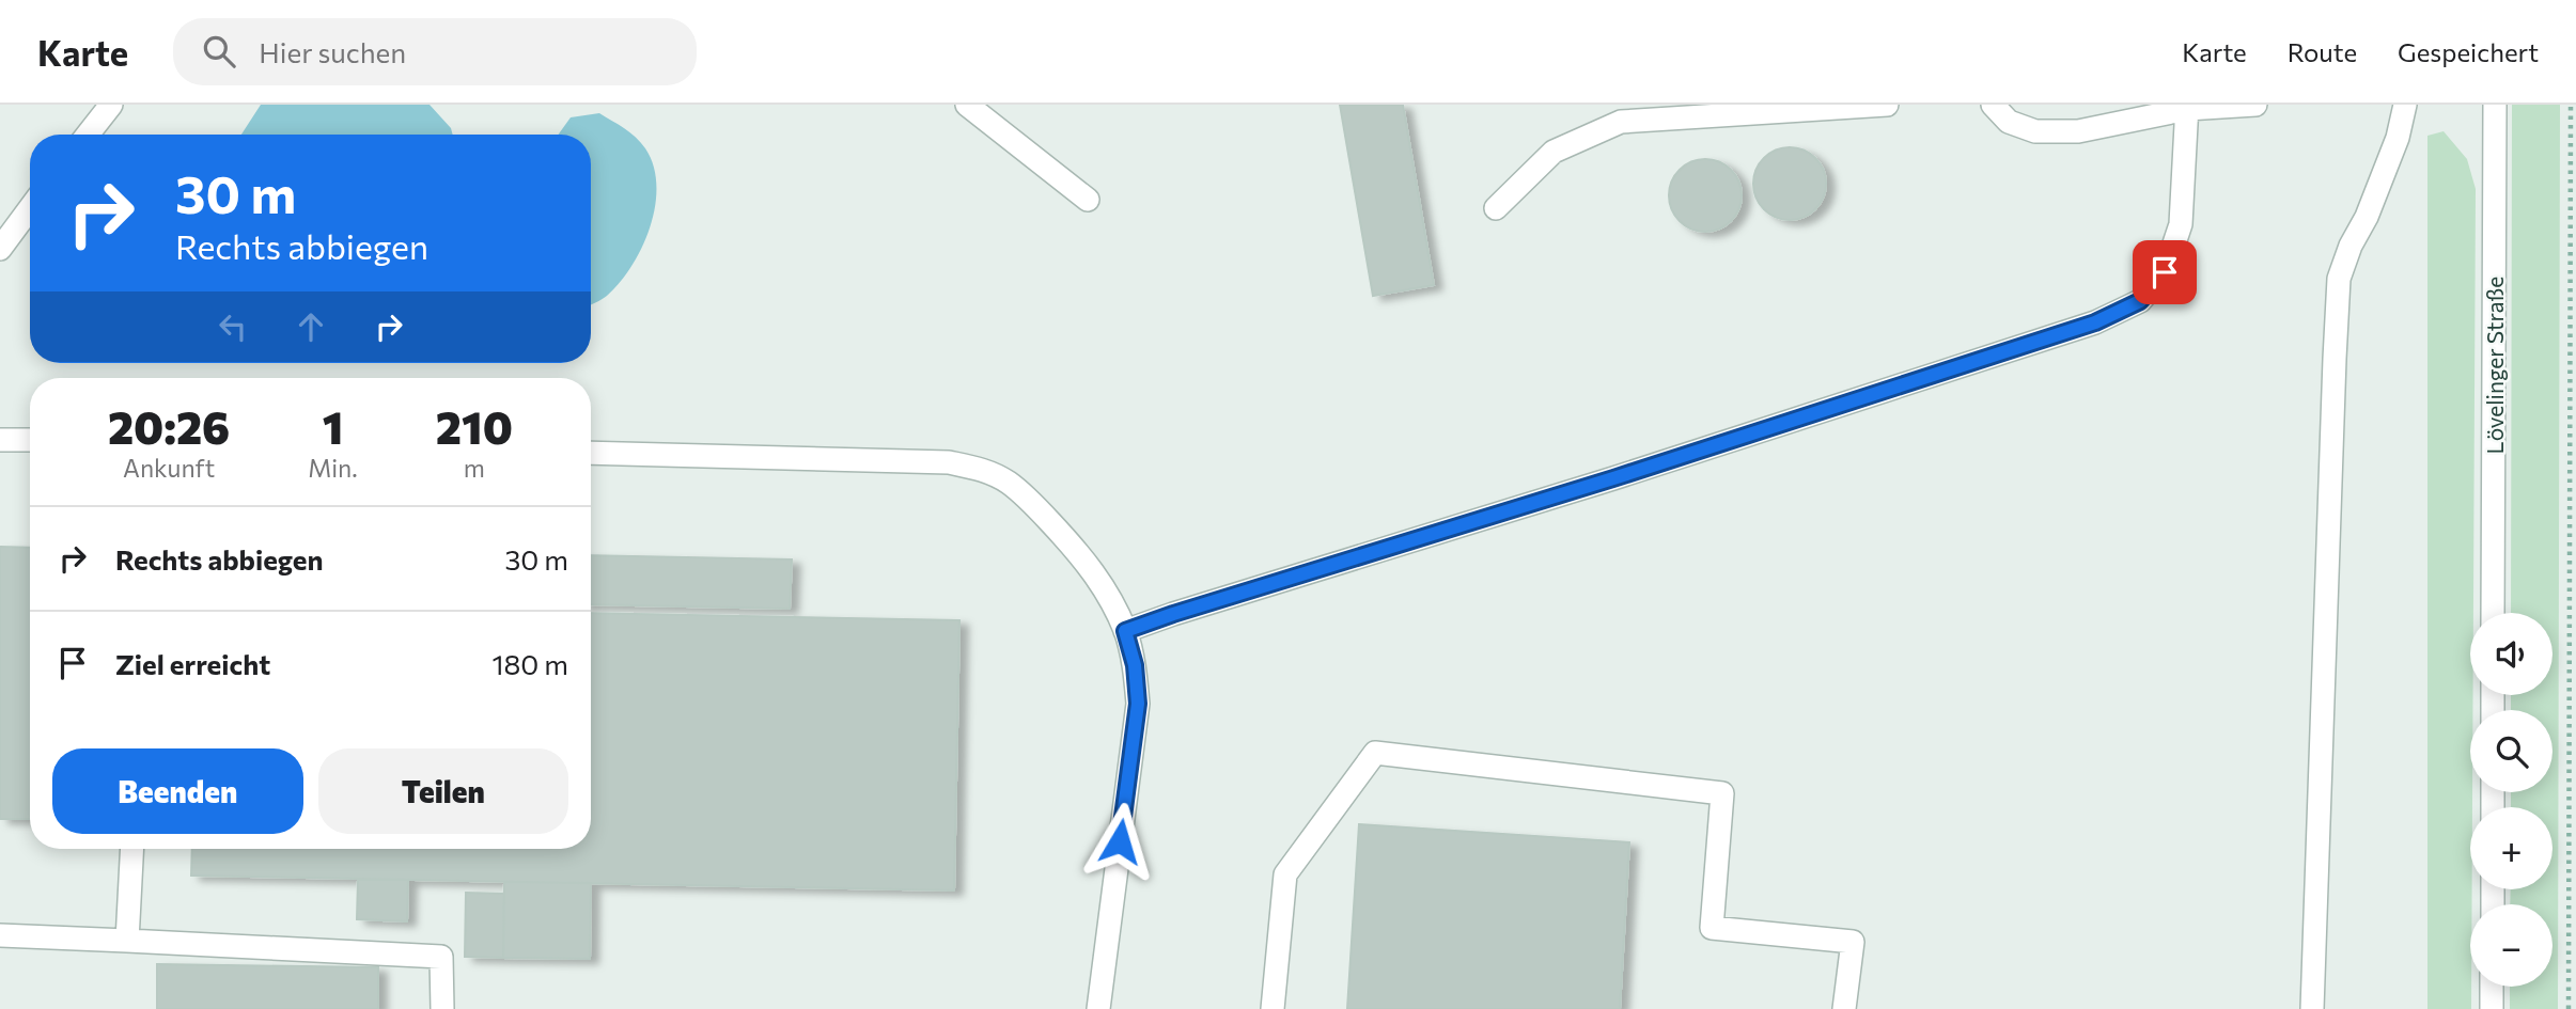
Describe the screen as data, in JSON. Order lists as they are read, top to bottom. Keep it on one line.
{"streets":{"street":["Lövelinger Straße"]},"page":{"header":"Karte","search":"Hier suchen","nav":["Karte","Route","Gespeichert"],"turn":["30 m","Rechts abbiegen"],"eta":["20:26","Ankunft","1","Min.","210","m"],"list":[{"name":"Rechts abbiegen","value":"30 m"},{"name":"Ziel erreicht","value":"180 m"}],"map_buttons":["+","−"],"buttons":["Beenden","Teilen"]}}
